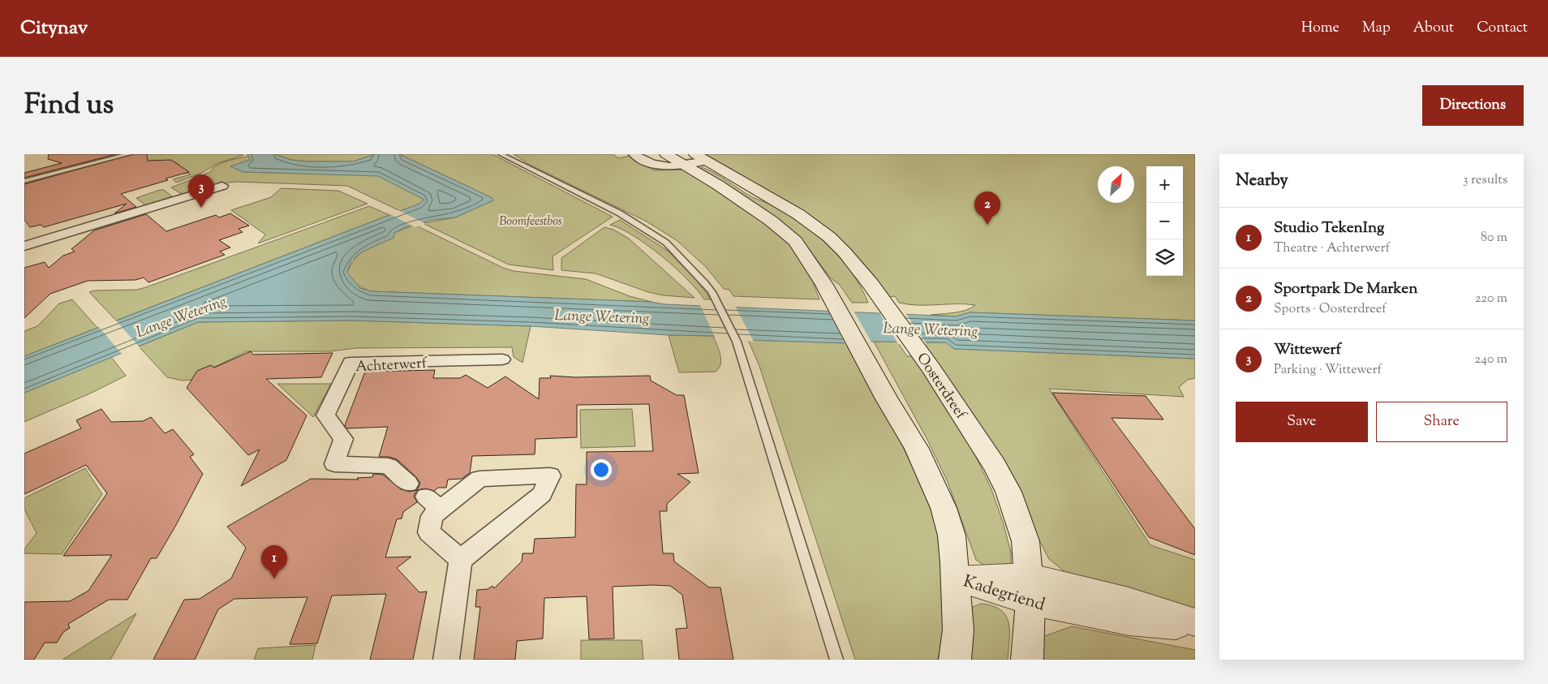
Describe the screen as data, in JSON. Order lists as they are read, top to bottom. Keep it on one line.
{"streets":{"main road":["Oosterdreef","Kadegriend"],"street":["Achterwerf"]},"crossings":[["Oosterdreef","Kadegriend"]],"water":["Lange Wetering"],"parks":["Boomfeestbos"],"north":"top right","page":{"header":"Citynav","nav":["Home","Map","About","Contact"],"title":"Find us","buttons":["Directions",["Save","Share"]],"heading":["Nearby","3 results"],"map_buttons":["+","−"],"pins":["3","2","1"],"list":[{"mark":"1","name":"Studio TekenIng","note":"Theatre · Achterwerf","value":"80 m"},{"mark":"2","name":"Sportpark De Marken","note":"Sports · Oosterdreef","value":"220 m"},{"mark":"3","name":"Wittewerf","note":"Parking · Wittewerf","value":"240 m"}]}}
